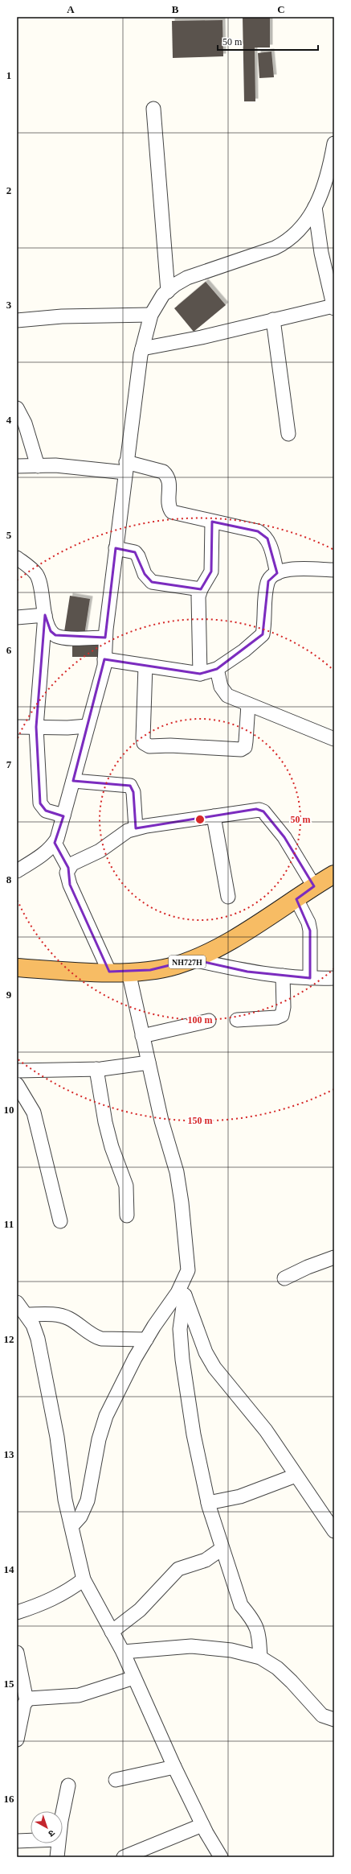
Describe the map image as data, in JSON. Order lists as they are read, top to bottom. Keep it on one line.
{"streets":{"highway":["NH727H"]},"scale_bar":"50 m","north":"bottom right","grid":{"columns":["A","B","C"],"rows":["1","2","3","4","5","6","7","8","9","10","11","12","13","14","15","16"]},"rings":["50 m","100 m","150 m"]}
